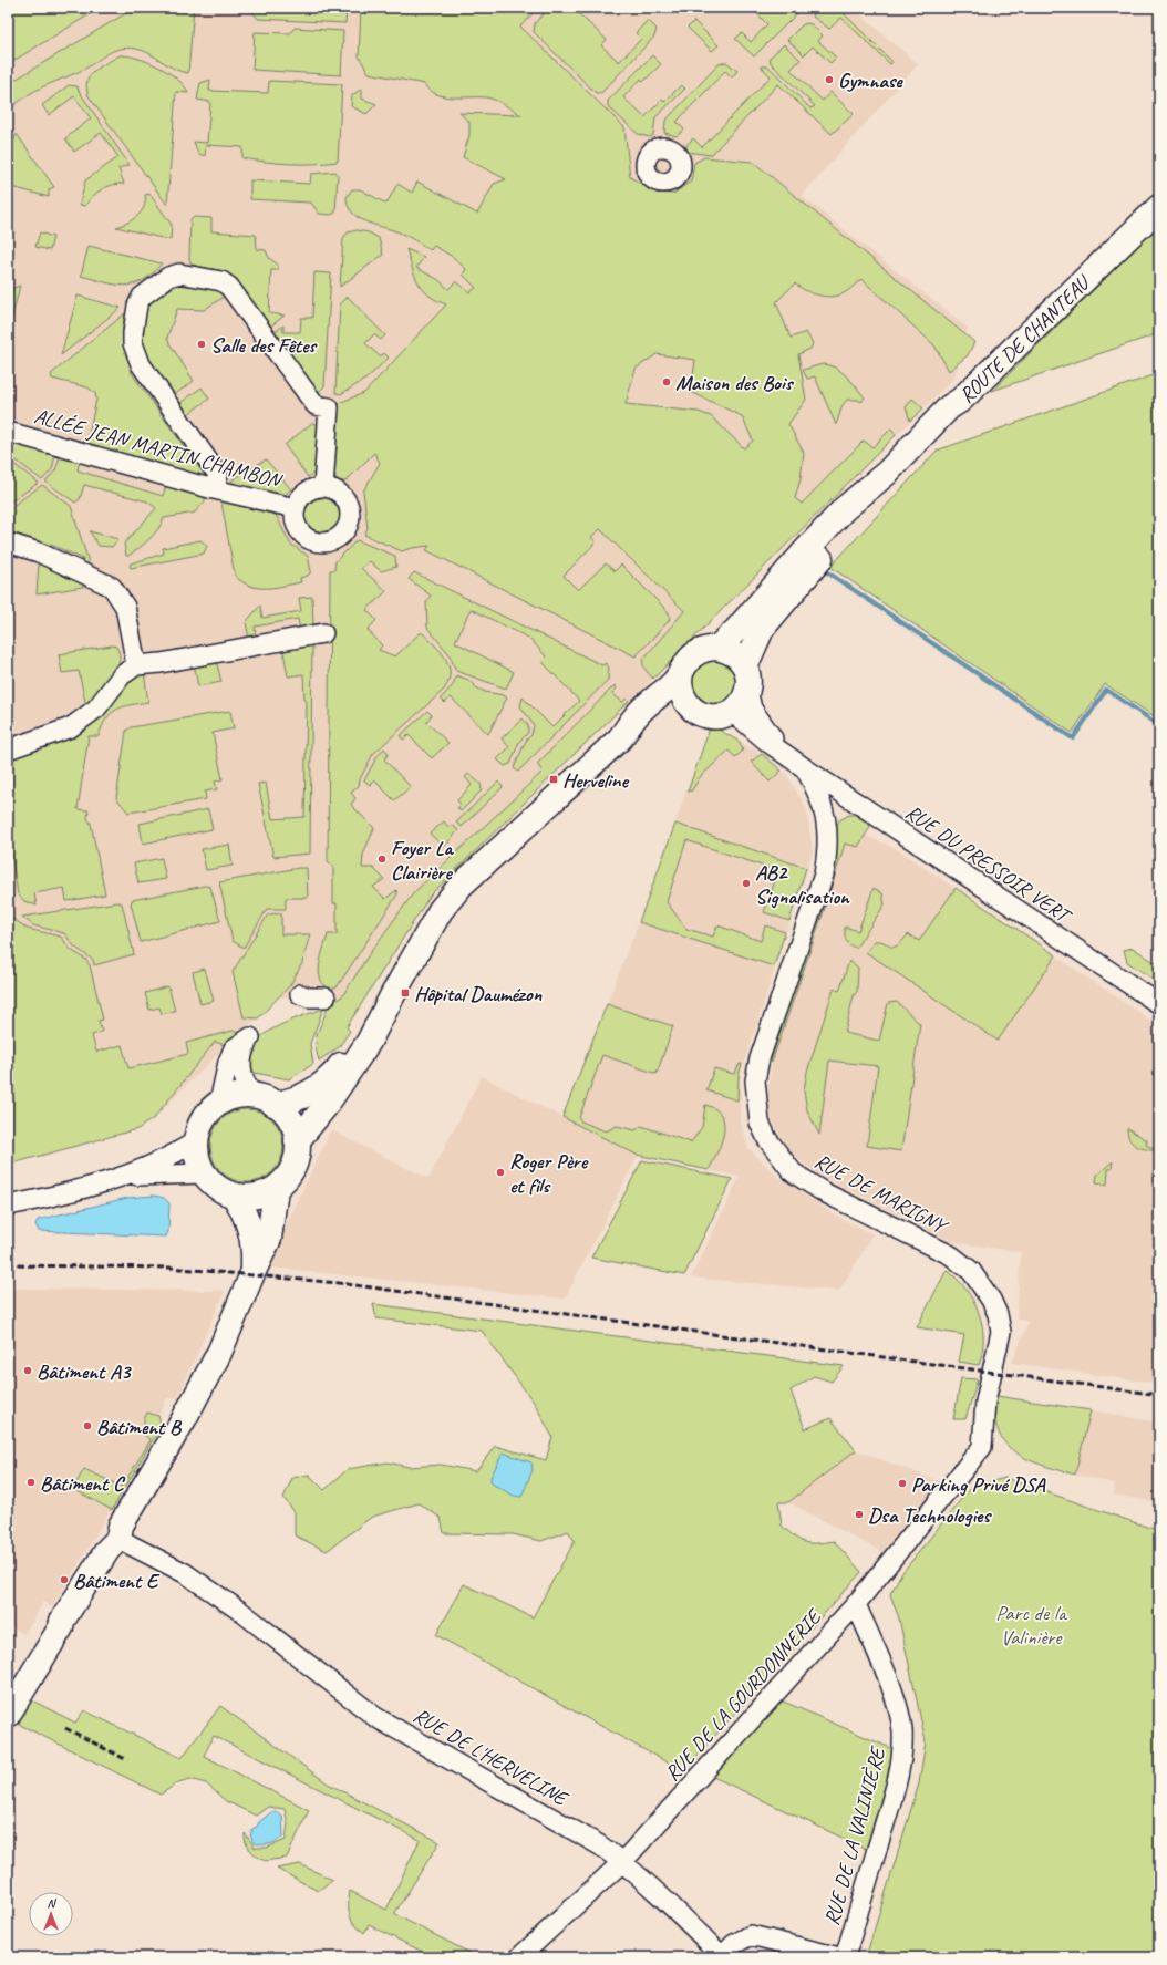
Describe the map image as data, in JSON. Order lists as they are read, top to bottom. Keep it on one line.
{"streets":{"main road":["ROUTE DE CHANTEAU"],"street":["ALLÉE JEAN MARTIN CHAMBON","RUE DU PRESSOIR VERT","RUE DE MARIGNY","RUE DE LA GOURDONNERIE","RUE DE L'HERVELINE","RUE DE LA VALINIÈRE"]},"crossings":[["ROUTE DE CHANTEAU","RUE DU PRESSOIR VERT"],["RUE DU PRESSOIR VERT","RUE DE MARIGNY"],["RUE DE MARIGNY","RUE DE LA GOURDONNERIE"],["RUE DE LA GOURDONNERIE","RUE DE L'HERVELINE"],["RUE DE LA GOURDONNERIE","RUE DE LA VALINIÈRE"]],"parks":["Parc de la Valinière"],"places":{"other":["Gymnase","Salle des Fêtes","Maison des Bois","Foyer La Clairière","AB2 Signalisation","Roger Père et fils","Bâtiment A3","Bâtiment B","Bâtiment C","Parking Privé DSA","Dsa Technologies","Bâtiment E"],"transit":["Herveline","Hôpital Daumézon"]},"north":"top"}
